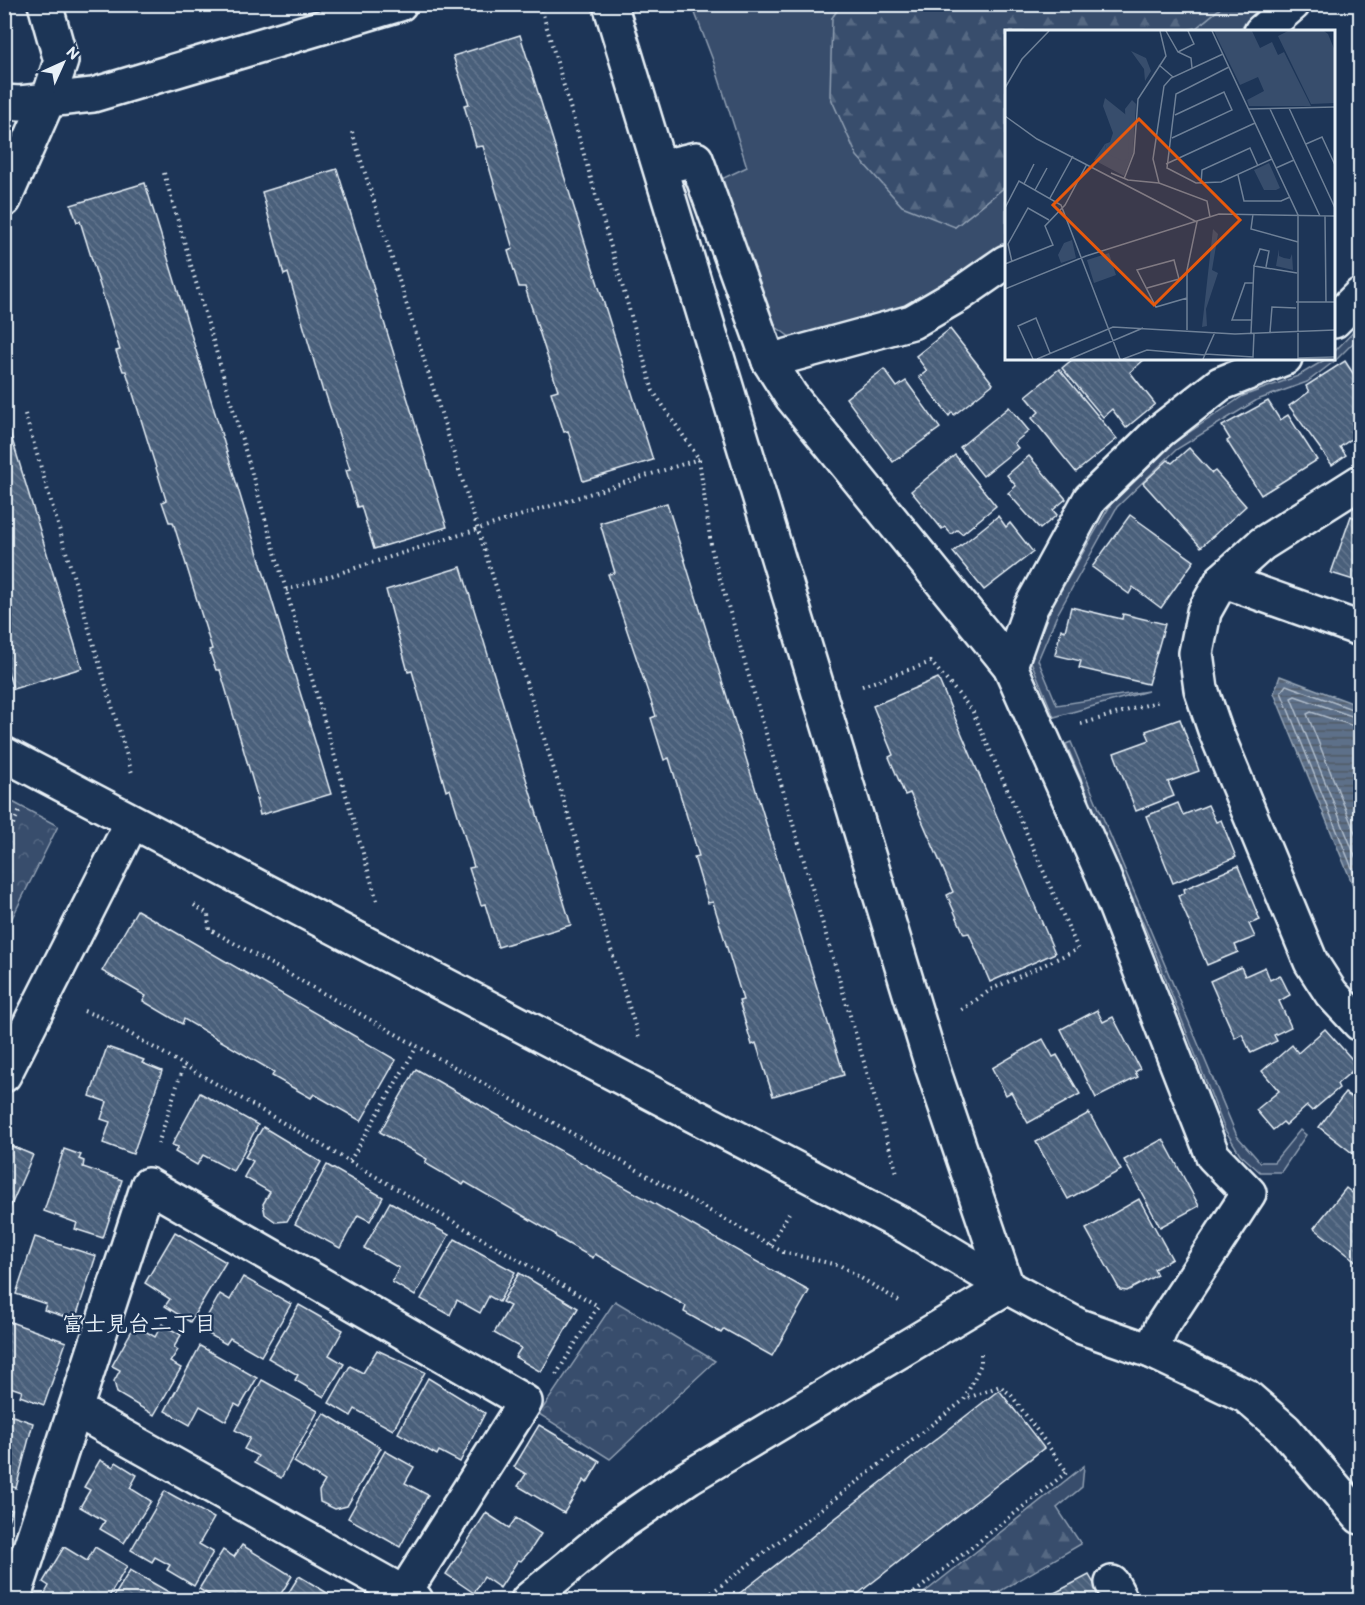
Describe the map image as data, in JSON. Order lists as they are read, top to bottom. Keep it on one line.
{"districts":["富士見台二丁目"],"north":"top right"}
